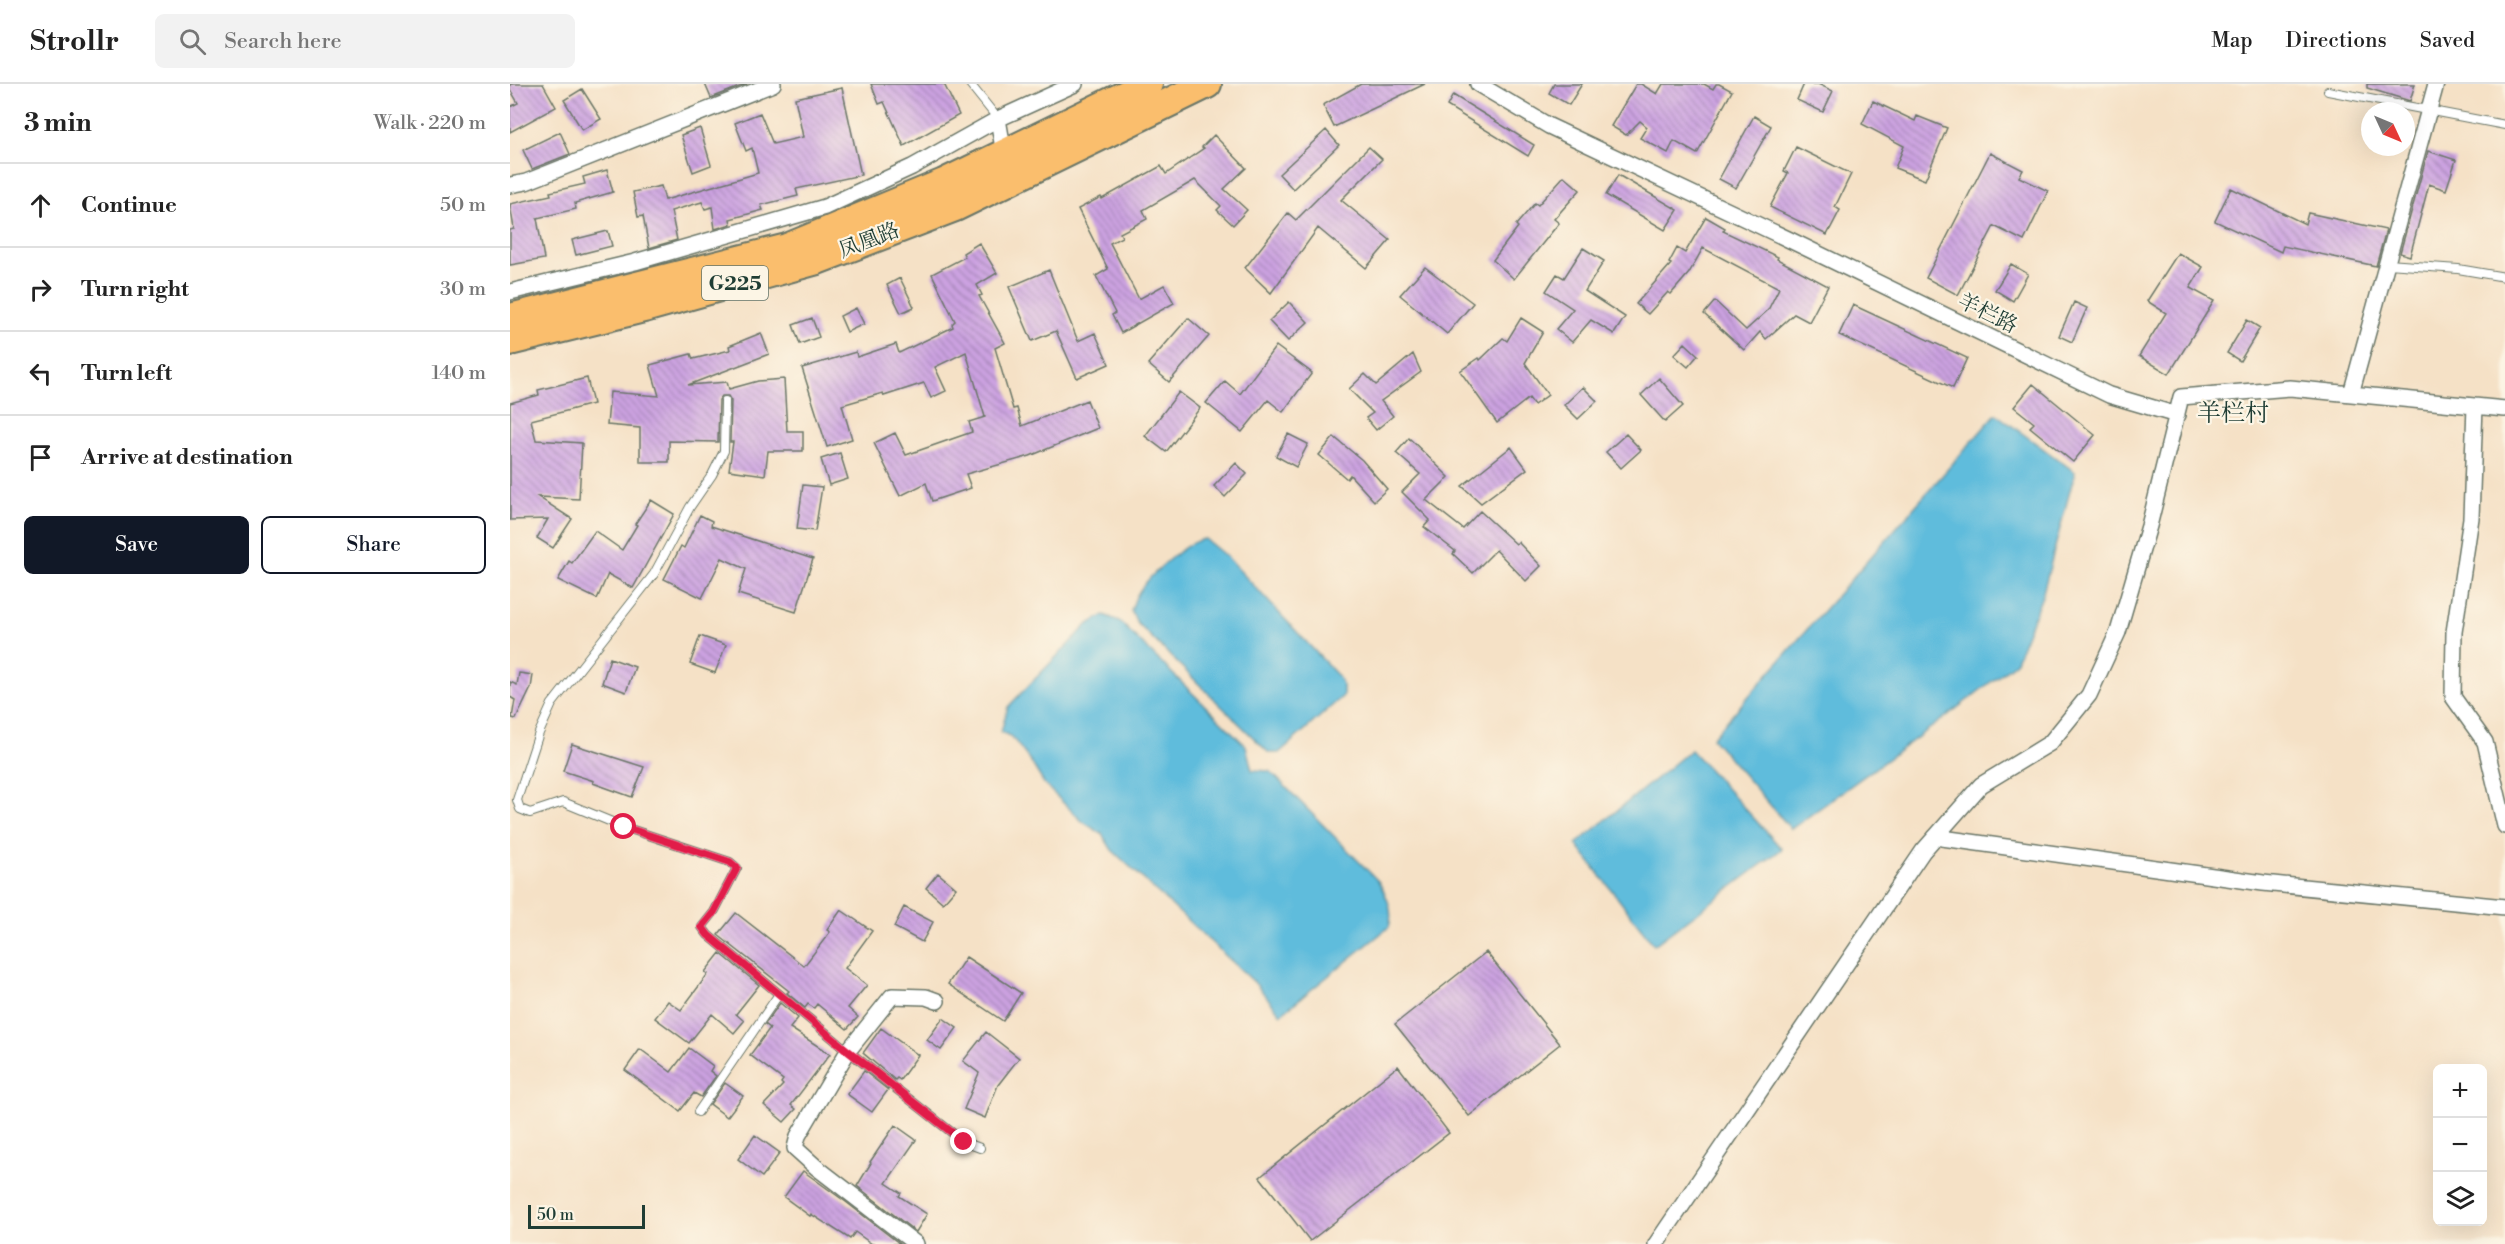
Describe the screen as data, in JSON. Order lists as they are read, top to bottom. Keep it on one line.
{"streets":{"highway":["凤凰路","G225"],"street":["羊栏路"]},"districts":["羊栏村"],"scale_bar":"50 m","north":"bottom right","page":{"header":"Strollr","search":"Search here","nav":["Map","Directions","Saved"],"heading":["3 min","Walk · 220 m"],"list":[["Continue","50 m"],["Turn right","30 m"],["Turn left","140 m"],"Arrive at destination"],"buttons":["Save","Share"],"map_buttons":["+","−"],"scale":"50 m"}}
